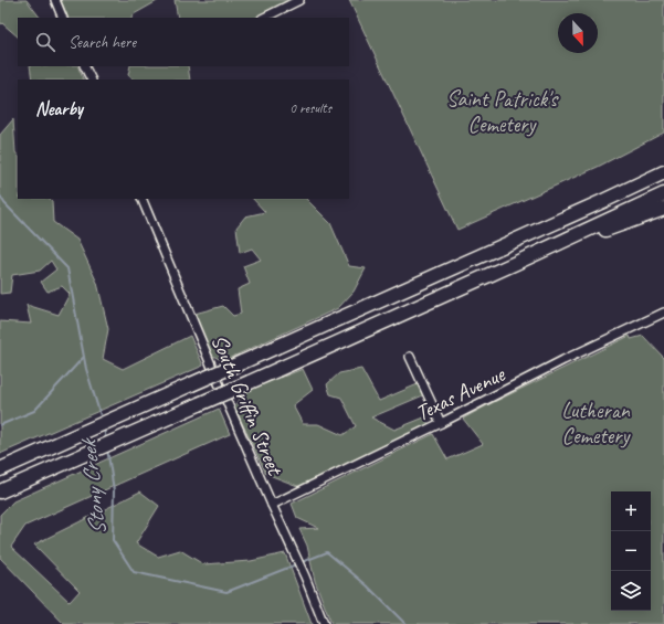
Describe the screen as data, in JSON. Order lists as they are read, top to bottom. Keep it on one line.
{"streets":{"street":["Texas Avenue","South Griffin Street"]},"crossings":[["Texas Avenue","South Griffin Street"]],"water":["Stony Creek"],"parks":["Saint Patrick's Cemetery","Lutheran Cemetery"],"north":"bottom","page":{"search":"Search here","heading":["Nearby","0 results"],"map_buttons":["+","−"]}}
